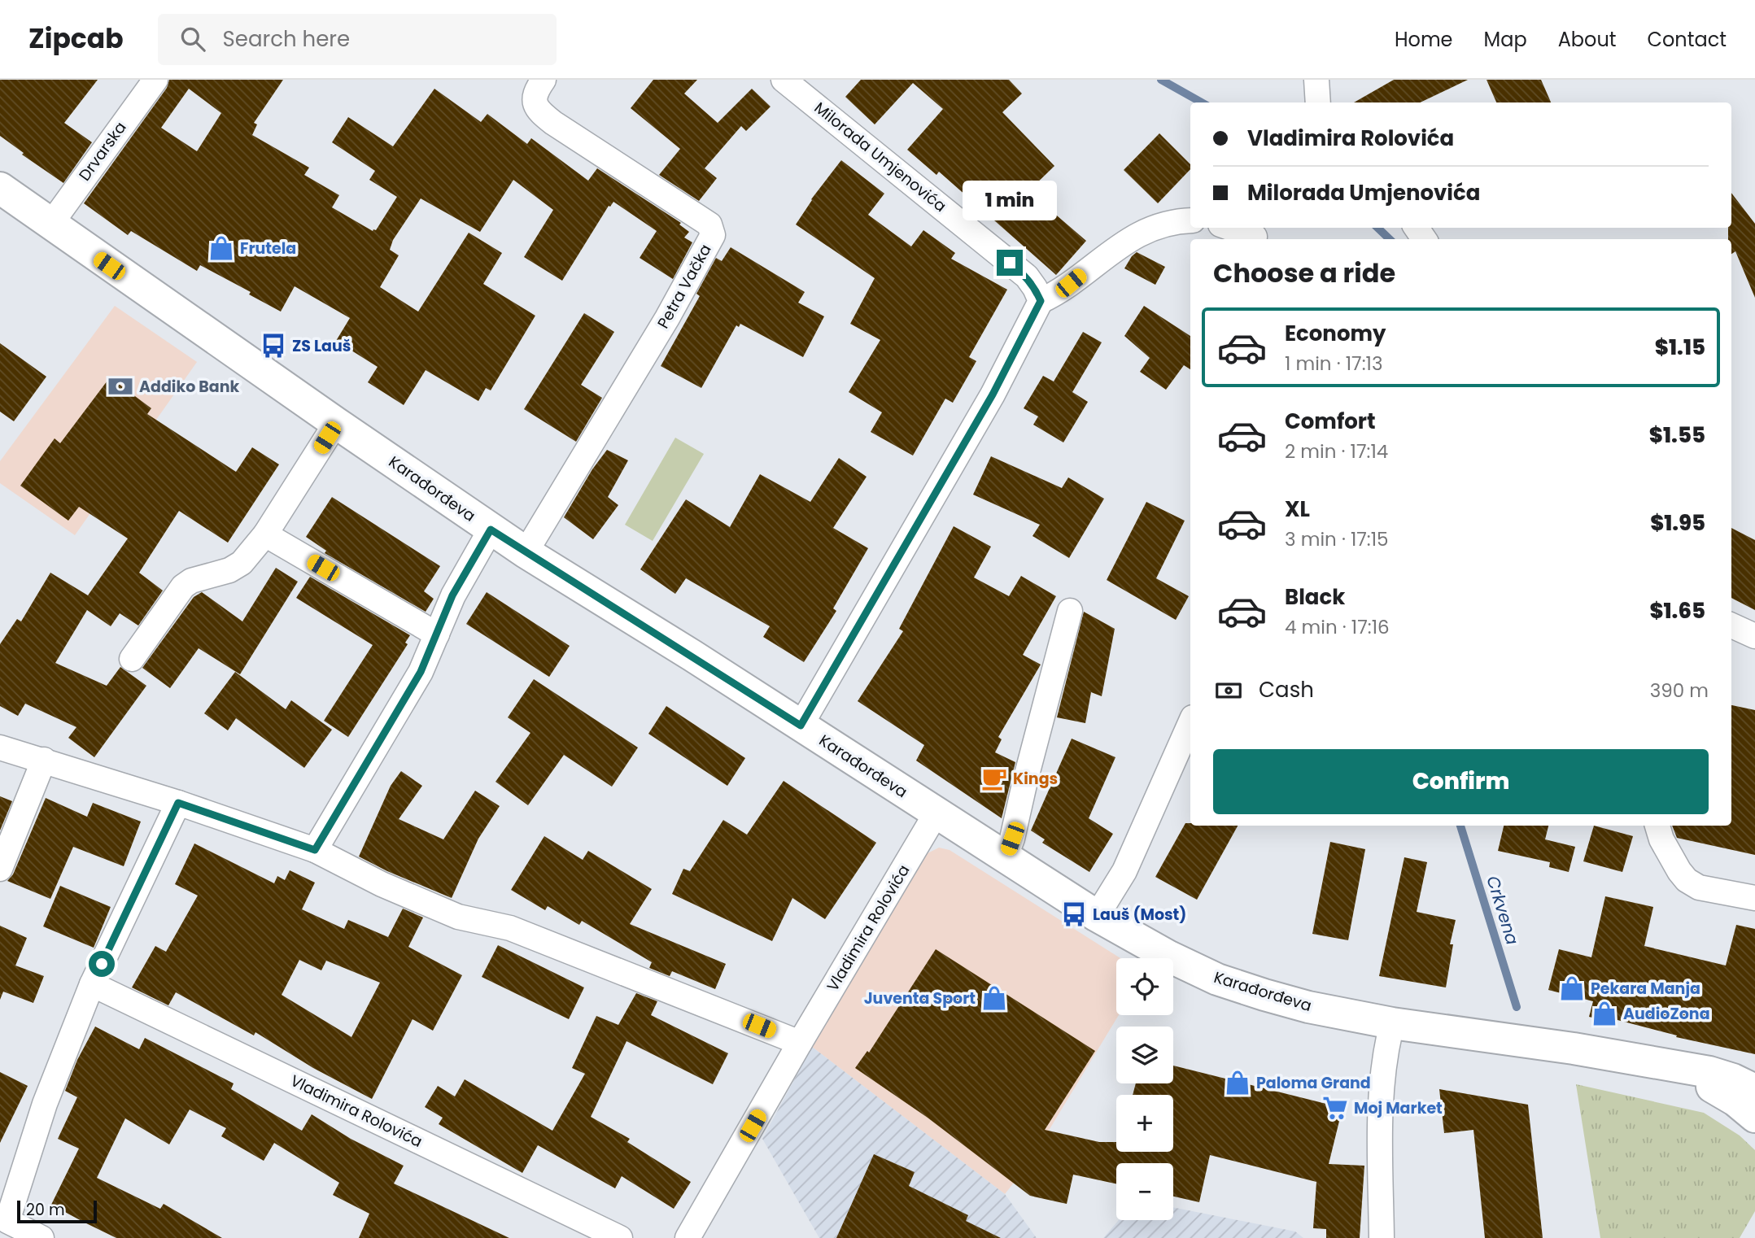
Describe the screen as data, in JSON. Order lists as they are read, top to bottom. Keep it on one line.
{"streets":{"main road":["Karađorđeva"],"street":["Drvarska","Milorada Umjenovića","Petra Vačka","Vladimira Rolovića"]},"crossings":[["Drvarska","Karađorđeva"],["Petra Vačka","Karađorđeva"],["Karađorđeva","Vladimira Rolovića"]],"water":["Crkvena"],"places":{"shop":["Frutela","Pekara Manja","Juventa Sport","AudioZona","Paloma Grand"],"bus stop":["ZS Lauš","Lauš (Most)"],"bank":["Addiko Bank"],"cafe":["Kings"],"supermarket":["Moj Market"]},"scale_bar":"20 m","page":{"header":"Zipcab","search":"Search here","nav":["Home","Map","About","Contact"],"banner":["Vladimira Rolovića","Milorada Umjenovića"],"bubble":"1 min","heading":"Choose a ride","list":[{"name":"Economy","note":"1 min · 17:13","value":"$1.15"},{"name":"Comfort","note":"2 min · 17:14","value":"$1.55"},{"name":"XL","note":"3 min · 17:15","value":"$1.95"},{"name":"Black","note":"4 min · 17:16","value":"$1.65"}],"pay":["Cash","390 m"],"buttons":"Confirm","map_buttons":["+","−"],"scale":"20 m"}}
